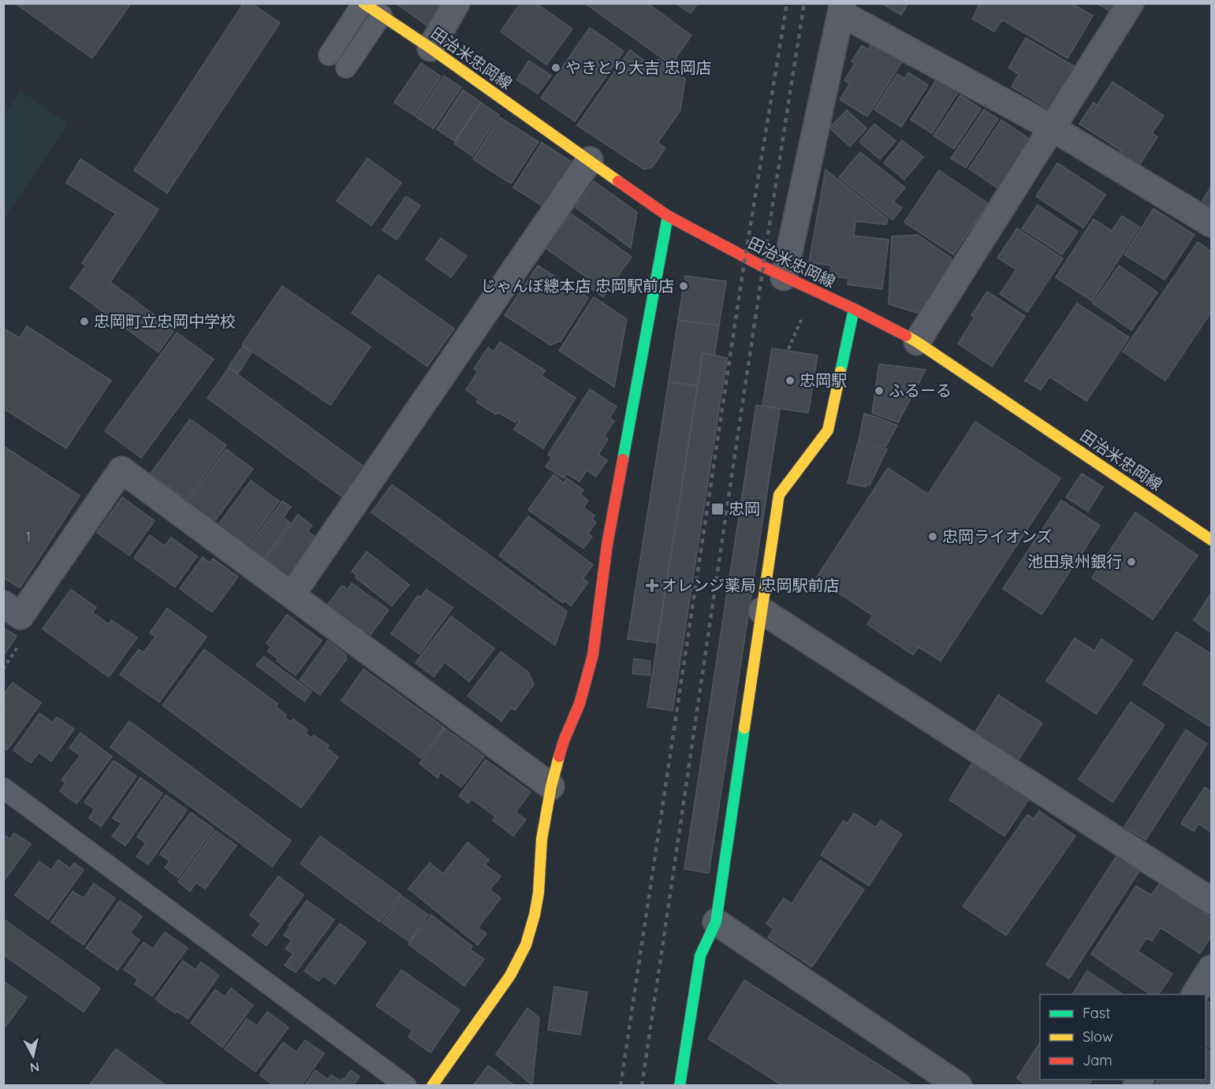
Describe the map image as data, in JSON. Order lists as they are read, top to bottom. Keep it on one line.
{"streets":{"street":["田治米忠岡線"]},"places":{"other":["やきとり大吉 忠岡店","じゃんぼ總本店 忠岡駅前店","忠岡町立忠岡中学校","忠岡駅","ふるーる","忠岡ライオンズ","池田泉州銀行"],"transit":["忠岡"],"health":["オレンジ薬局 忠岡駅前店"]},"house_numbers":["1"],"legend":["Fast","Slow","Jam"],"north":"bottom"}
